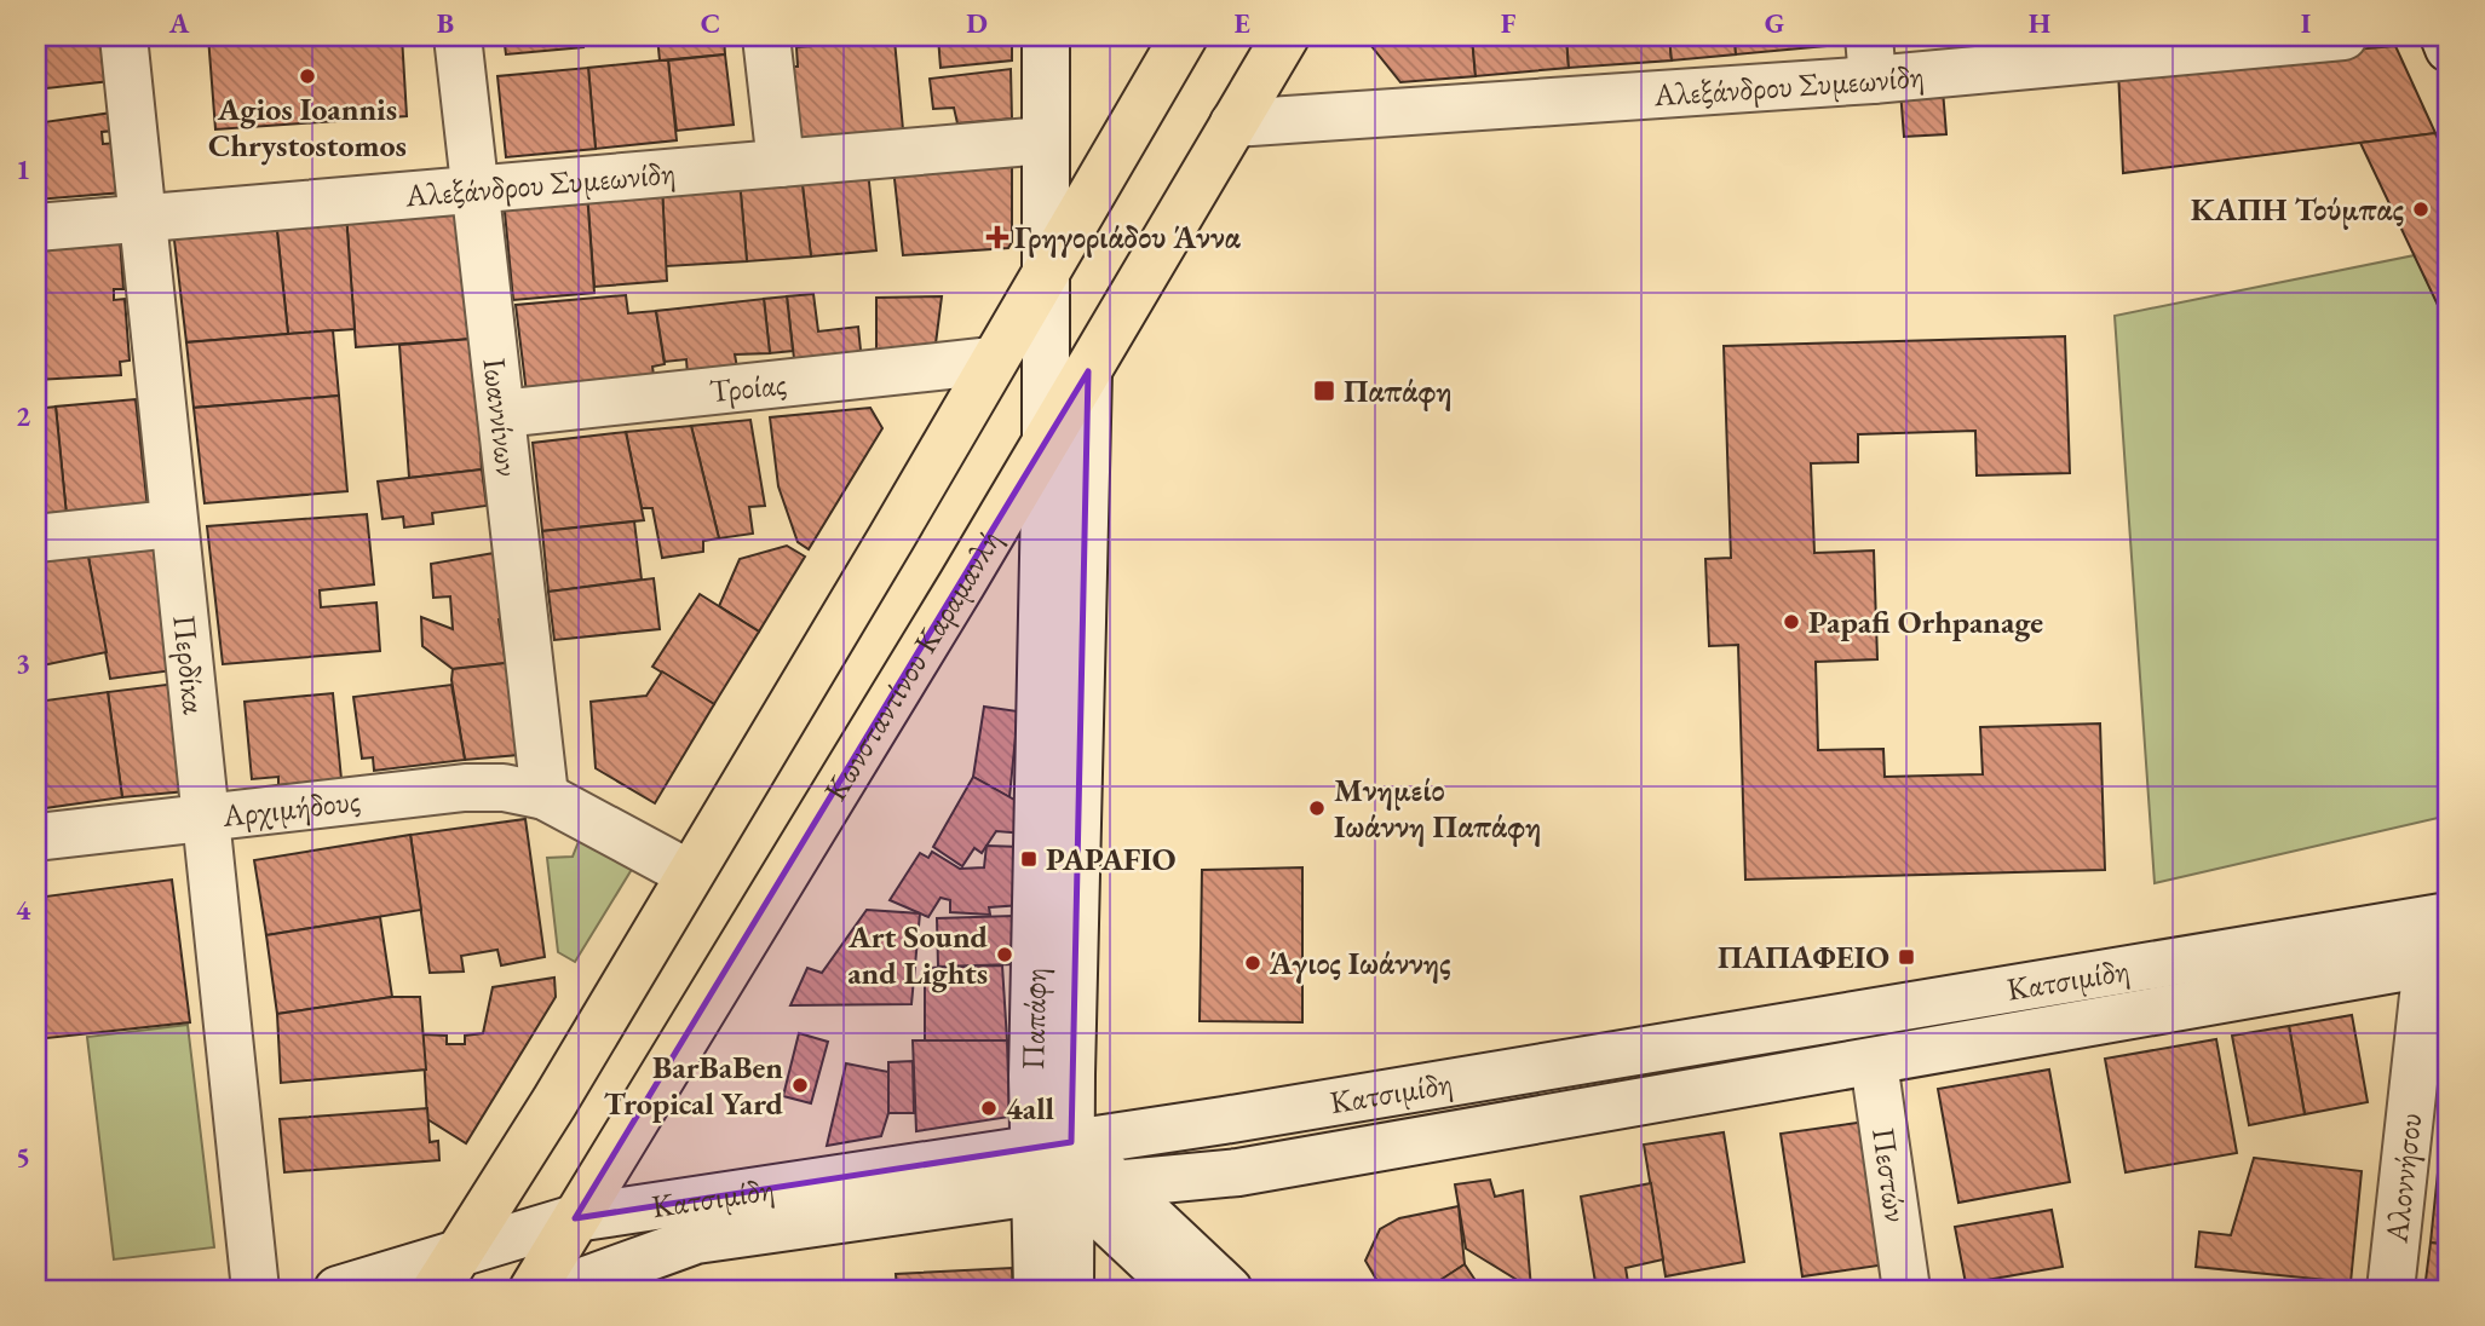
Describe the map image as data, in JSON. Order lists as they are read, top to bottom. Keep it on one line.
{"streets":{"main road":["Κωνσταντίνου Καραμανλή"],"street":["Αλεξάνδρου Συμεωνίδη","Τροίας","Ιωαννίνων","Περδίκα","Αρχιμήδους","Κατσιμίδη","Παπάφη","Πεστών","Αλοννήσου"]},"crossings":[["Αλεξάνδρου Συμεωνίδη","Ιωαννίνων"],["Αλεξάνδρου Συμεωνίδη","Περδίκα"],["Αλεξάνδρου Συμεωνίδη","Κωνσταντίνου Καραμανλή"],["Αλεξάνδρου Συμεωνίδη","Παπάφη"],["Τροίας","Ιωαννίνων"],["Ιωαννίνων","Αρχιμήδους"],["Περδίκα","Αρχιμήδους"],["Κωνσταντίνου Καραμανλή","Κατσιμίδη"],["Κωνσταντίνου Καραμανλή","Παπάφη"],["Κατσιμίδη","Παπάφη"],["Κατσιμίδη","Πεστών"],["Κατσιμίδη","Αλοννήσου"]],"places":{"other":["Agios Ioannis Chrystostomos","ΚΑΠΗ Τούμπας","Papafi Orhpanage","Μνημείο Ιωάννη Παπάφη","Art Sound and Lights","Άγιος Ιωάννης","BarBaBen Tropical Yard","4all"],"health":["Γρηγοριάδου Άννα"],"transit":["Παπάφη","PAPAFIO","ΠΑΠΑΦΕΙΟ"]},"grid":{"columns":["A","B","C","D","E","F","G","H","I"],"rows":["1","2","3","4","5"]}}
